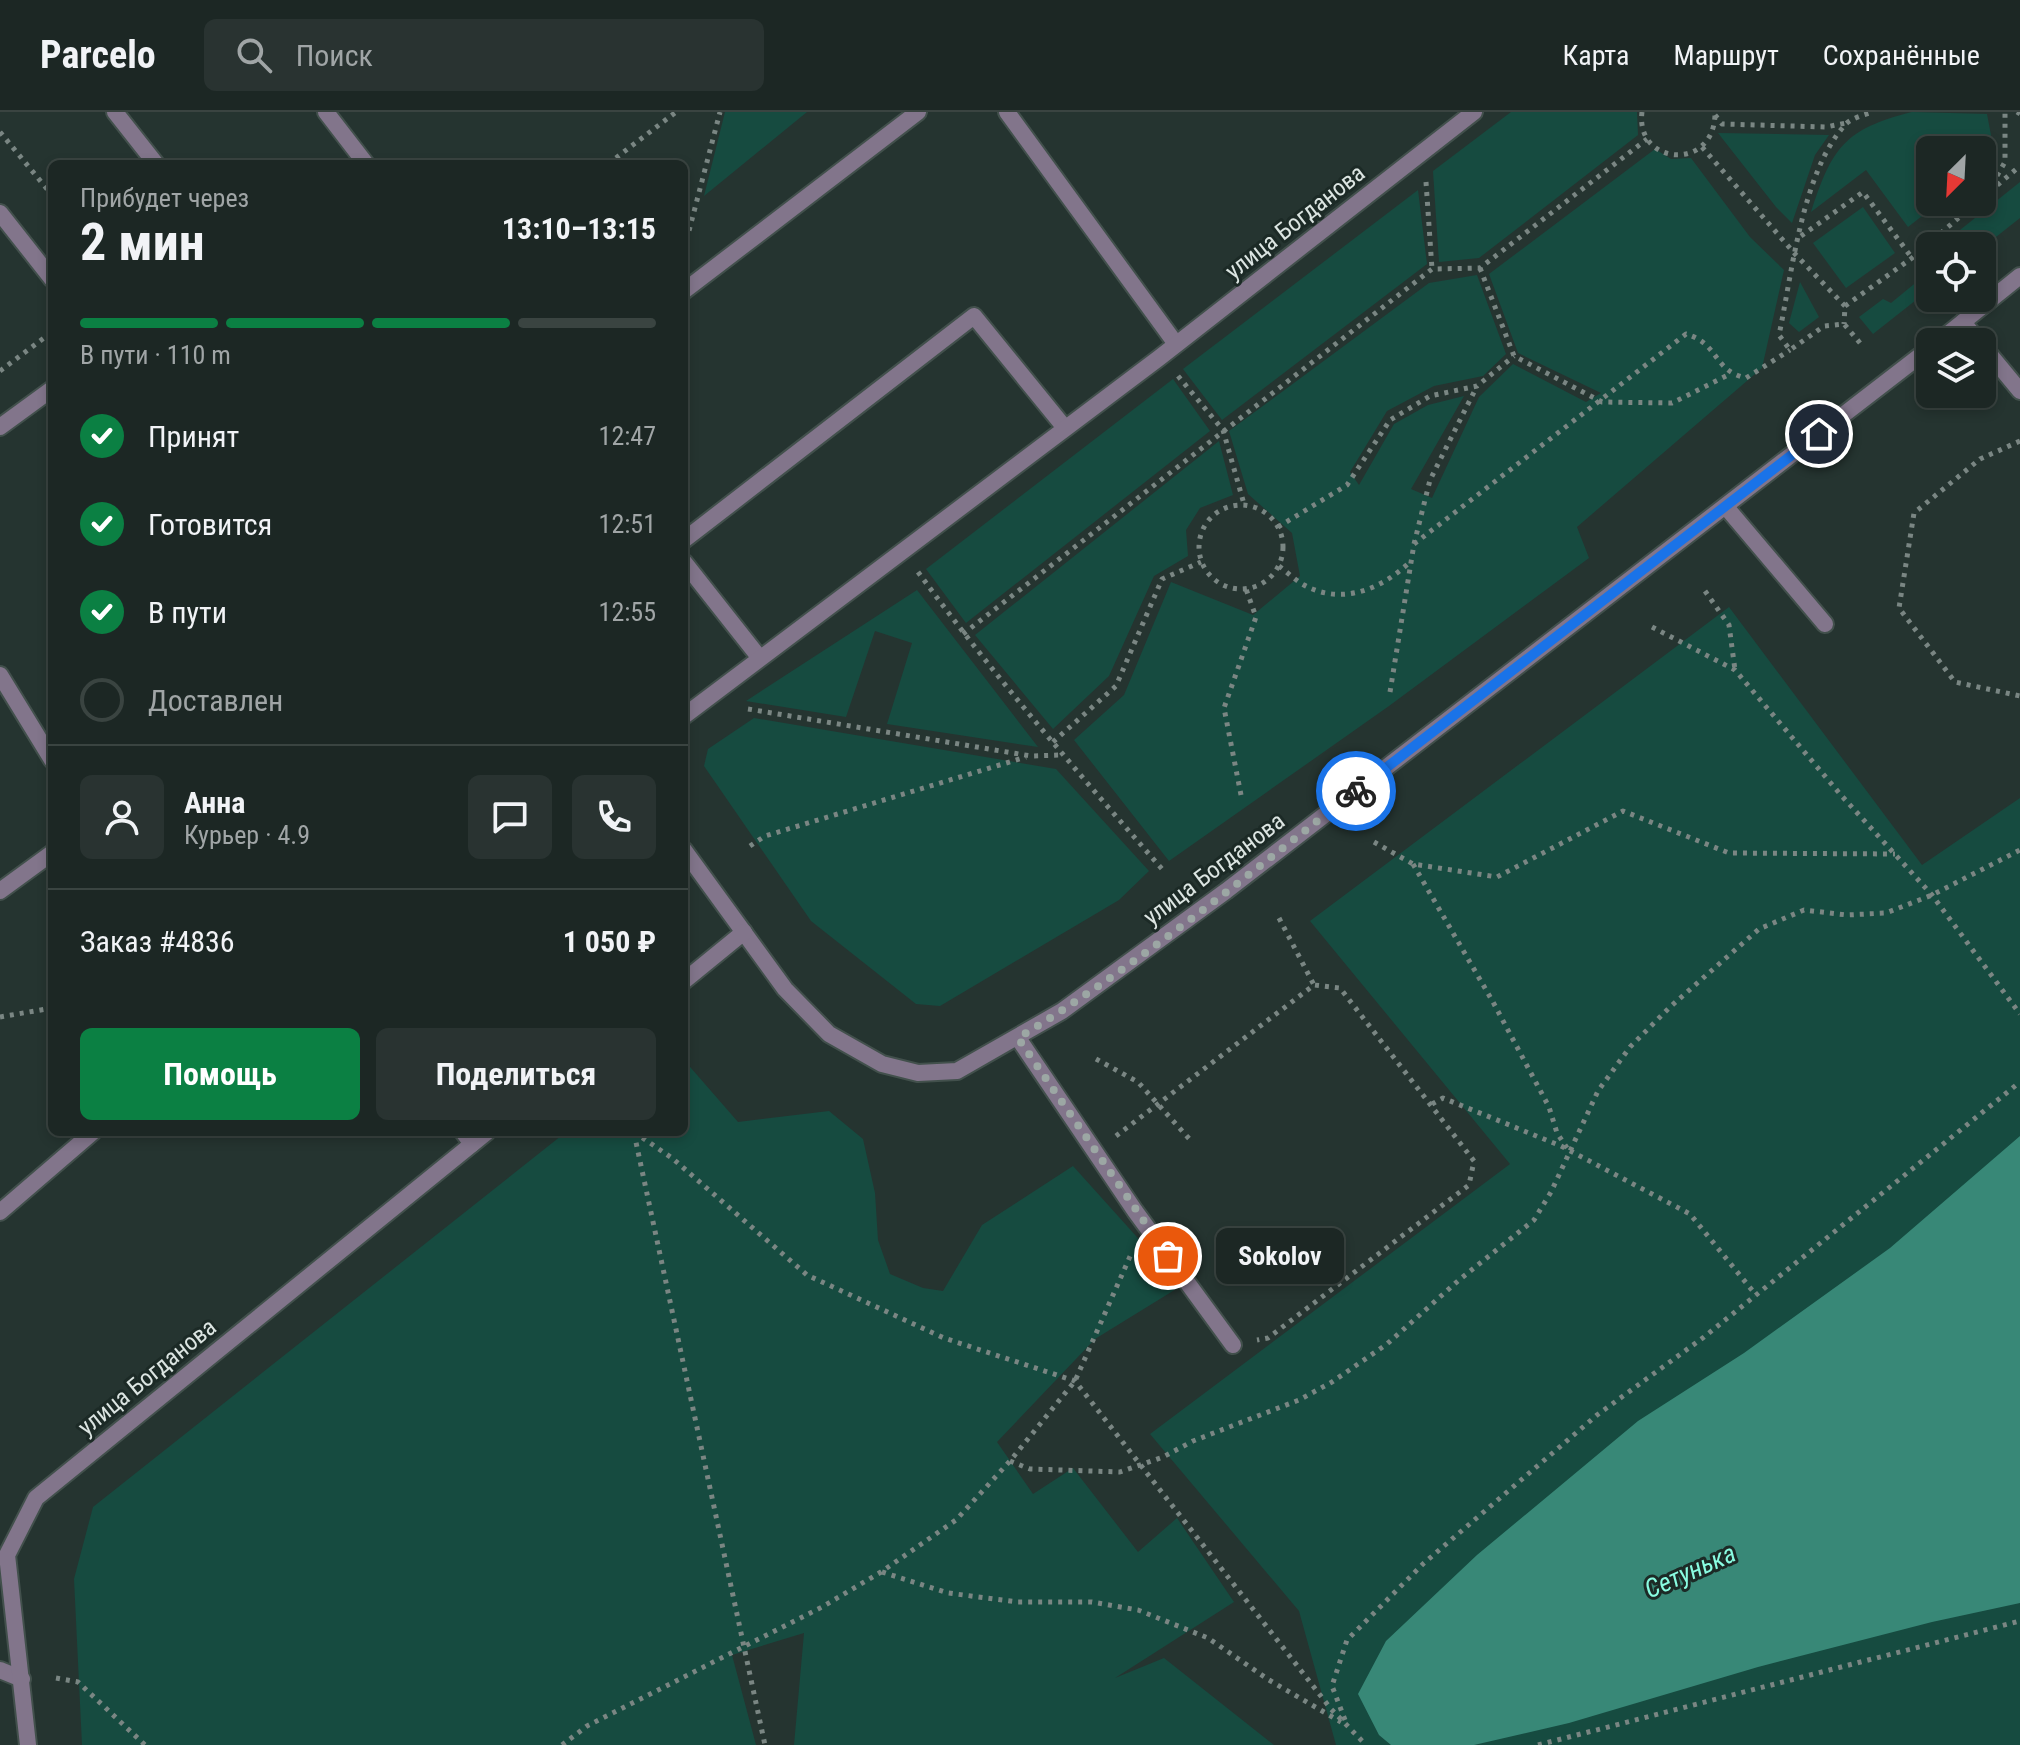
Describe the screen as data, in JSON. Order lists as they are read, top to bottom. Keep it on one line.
{"streets":{"street":["улица Богданова"]},"water":["Сетунька"],"places":["Sokolov"],"north":"bottom left","page":{"header":"Parcelo","search":"Поиск","nav":["Карта","Маршрут","Сохранённые"],"heading":["2 мин","Прибудет через","13:10–13:15"],"panel":["Анна","Курьер · 4.9","Заказ #4836","1 050 ₽"],"bar":"В пути · 110 m","list":[["Принят","12:47"],["Готовится","12:51"],["В пути","12:55"],"Доставлен"],"buttons":["Помощь","Поделиться"],"bubble":"Sokolov"}}
